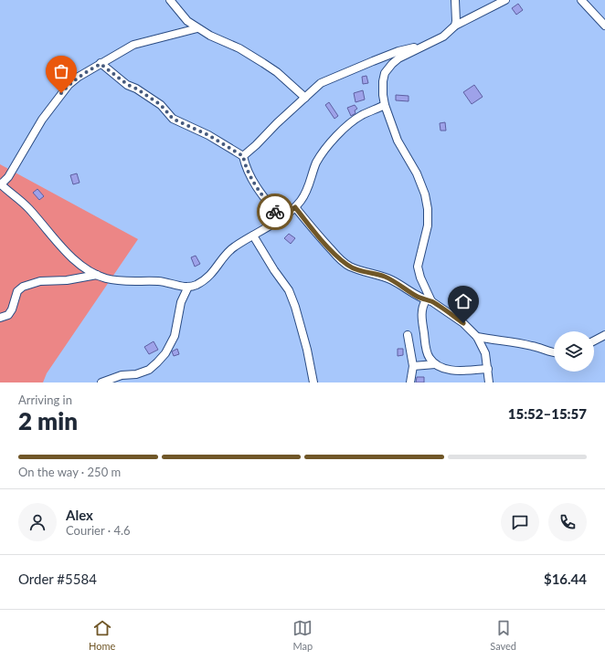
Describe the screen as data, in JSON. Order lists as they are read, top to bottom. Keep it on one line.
{"page":{"heading":["2 min","Arriving in","15:52–15:57"],"panel":["Alex","Courier · 4.6","Order #5584","$16.44"],"bar":"On the way · 250 m","tabs":["Home","Map","Saved"]}}
